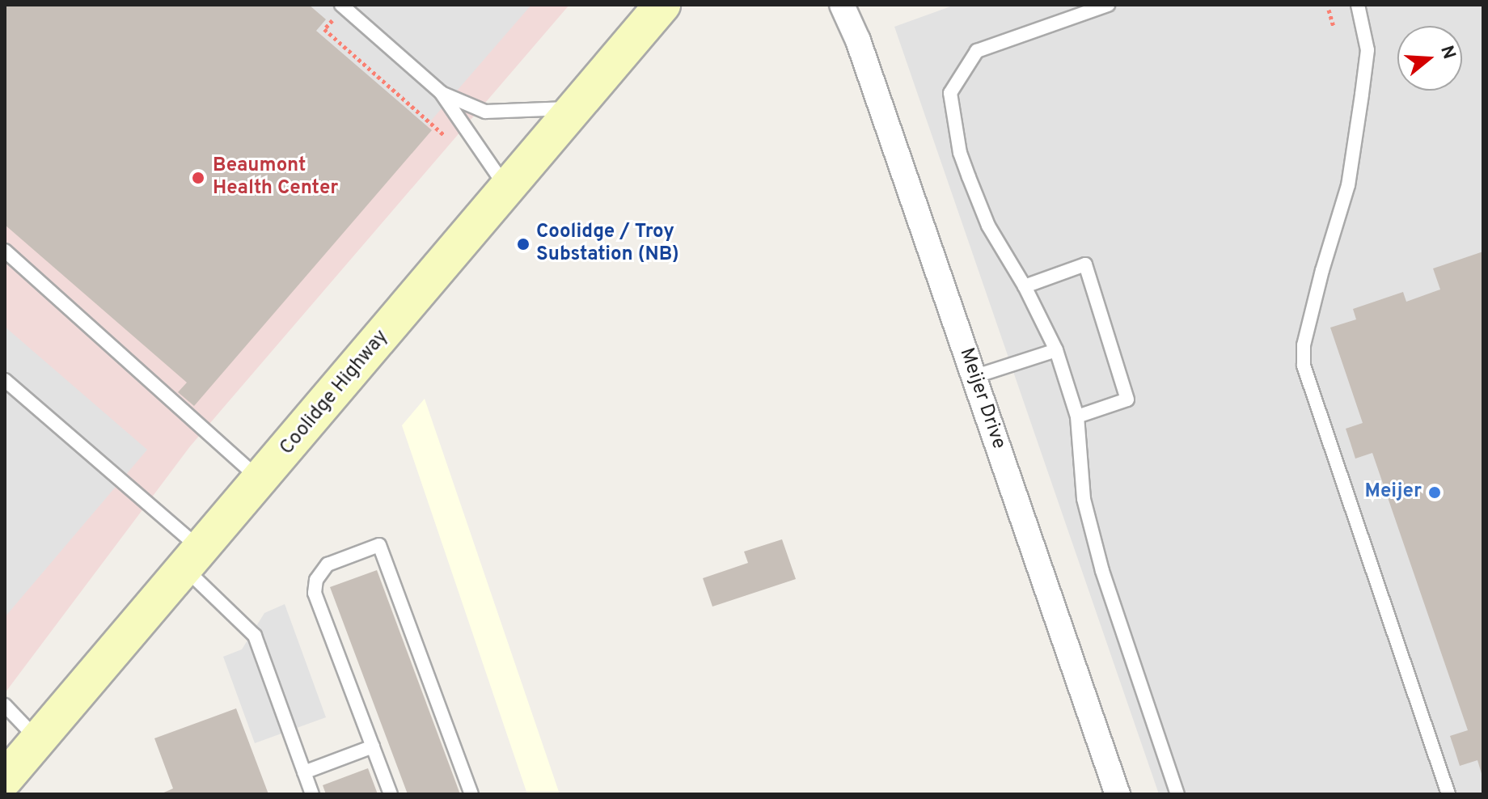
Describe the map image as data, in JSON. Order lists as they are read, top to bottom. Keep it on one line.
{"streets":{"main road":["Coolidge Highway"],"street":["Meijer Drive"]},"places":["Beaumont Health Center","Coolidge / Troy Substation (NB)","Meijer"],"north":"right"}
